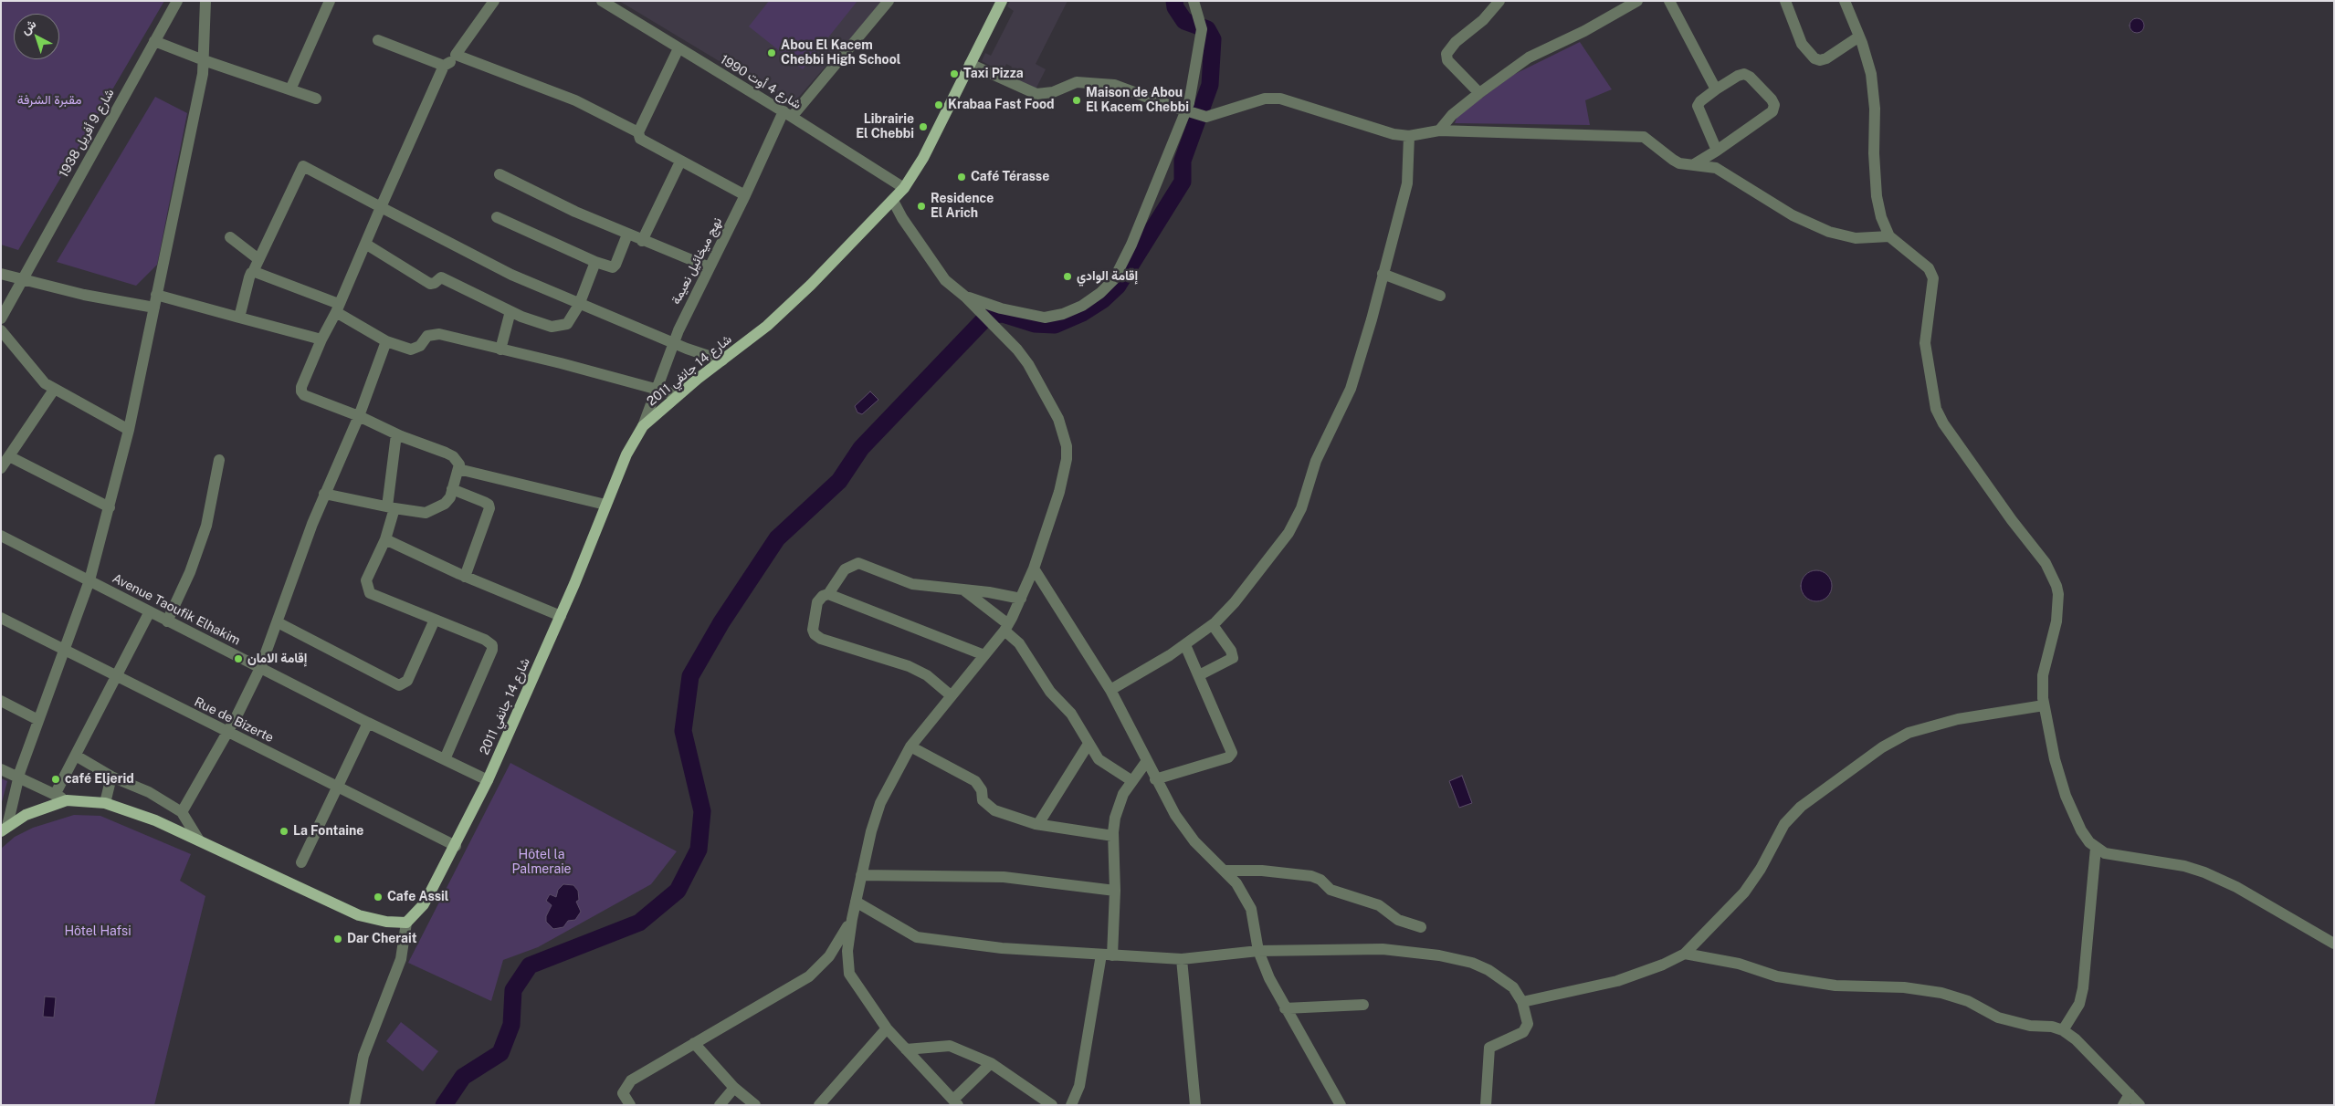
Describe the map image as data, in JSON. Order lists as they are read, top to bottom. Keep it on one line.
{"streets":{"main road":["شارع 14 جانفي 2011"],"street":["شارع 4 أوت 1990","شارع 9 أفريل 1938","نهج ميخائيل نعيمة","Avenue Taoufik Elhakim","Rue de Bizerte"]},"crossings":[["شارع 4 أوت 1990","نهج ميخائيل نعيمة"],["شارع 4 أوت 1990","شارع 14 جانفي 2011"],["نهج ميخائيل نعيمة","شارع 14 جانفي 2011"],["شارع 14 جانفي 2011","Avenue Taoufik Elhakim"],["شارع 14 جانفي 2011","Rue de Bizerte"]],"parks":["مقبرة الشرفة","Hôtel la Palmeraie","Hôtel Hafsi"],"places":["Abou El Kacem Chebbi High School","Taxi Pizza","Maison de Abou El Kacem Chebbi","Krabaa Fast Food","Librairie El Chebbi","Café Térasse","Residence El Arich","إقامة الوادي","إقامة الامان","café Eljerid","La Fontaine","Cafe Assil","Dar Cherait"],"north":"top left"}
